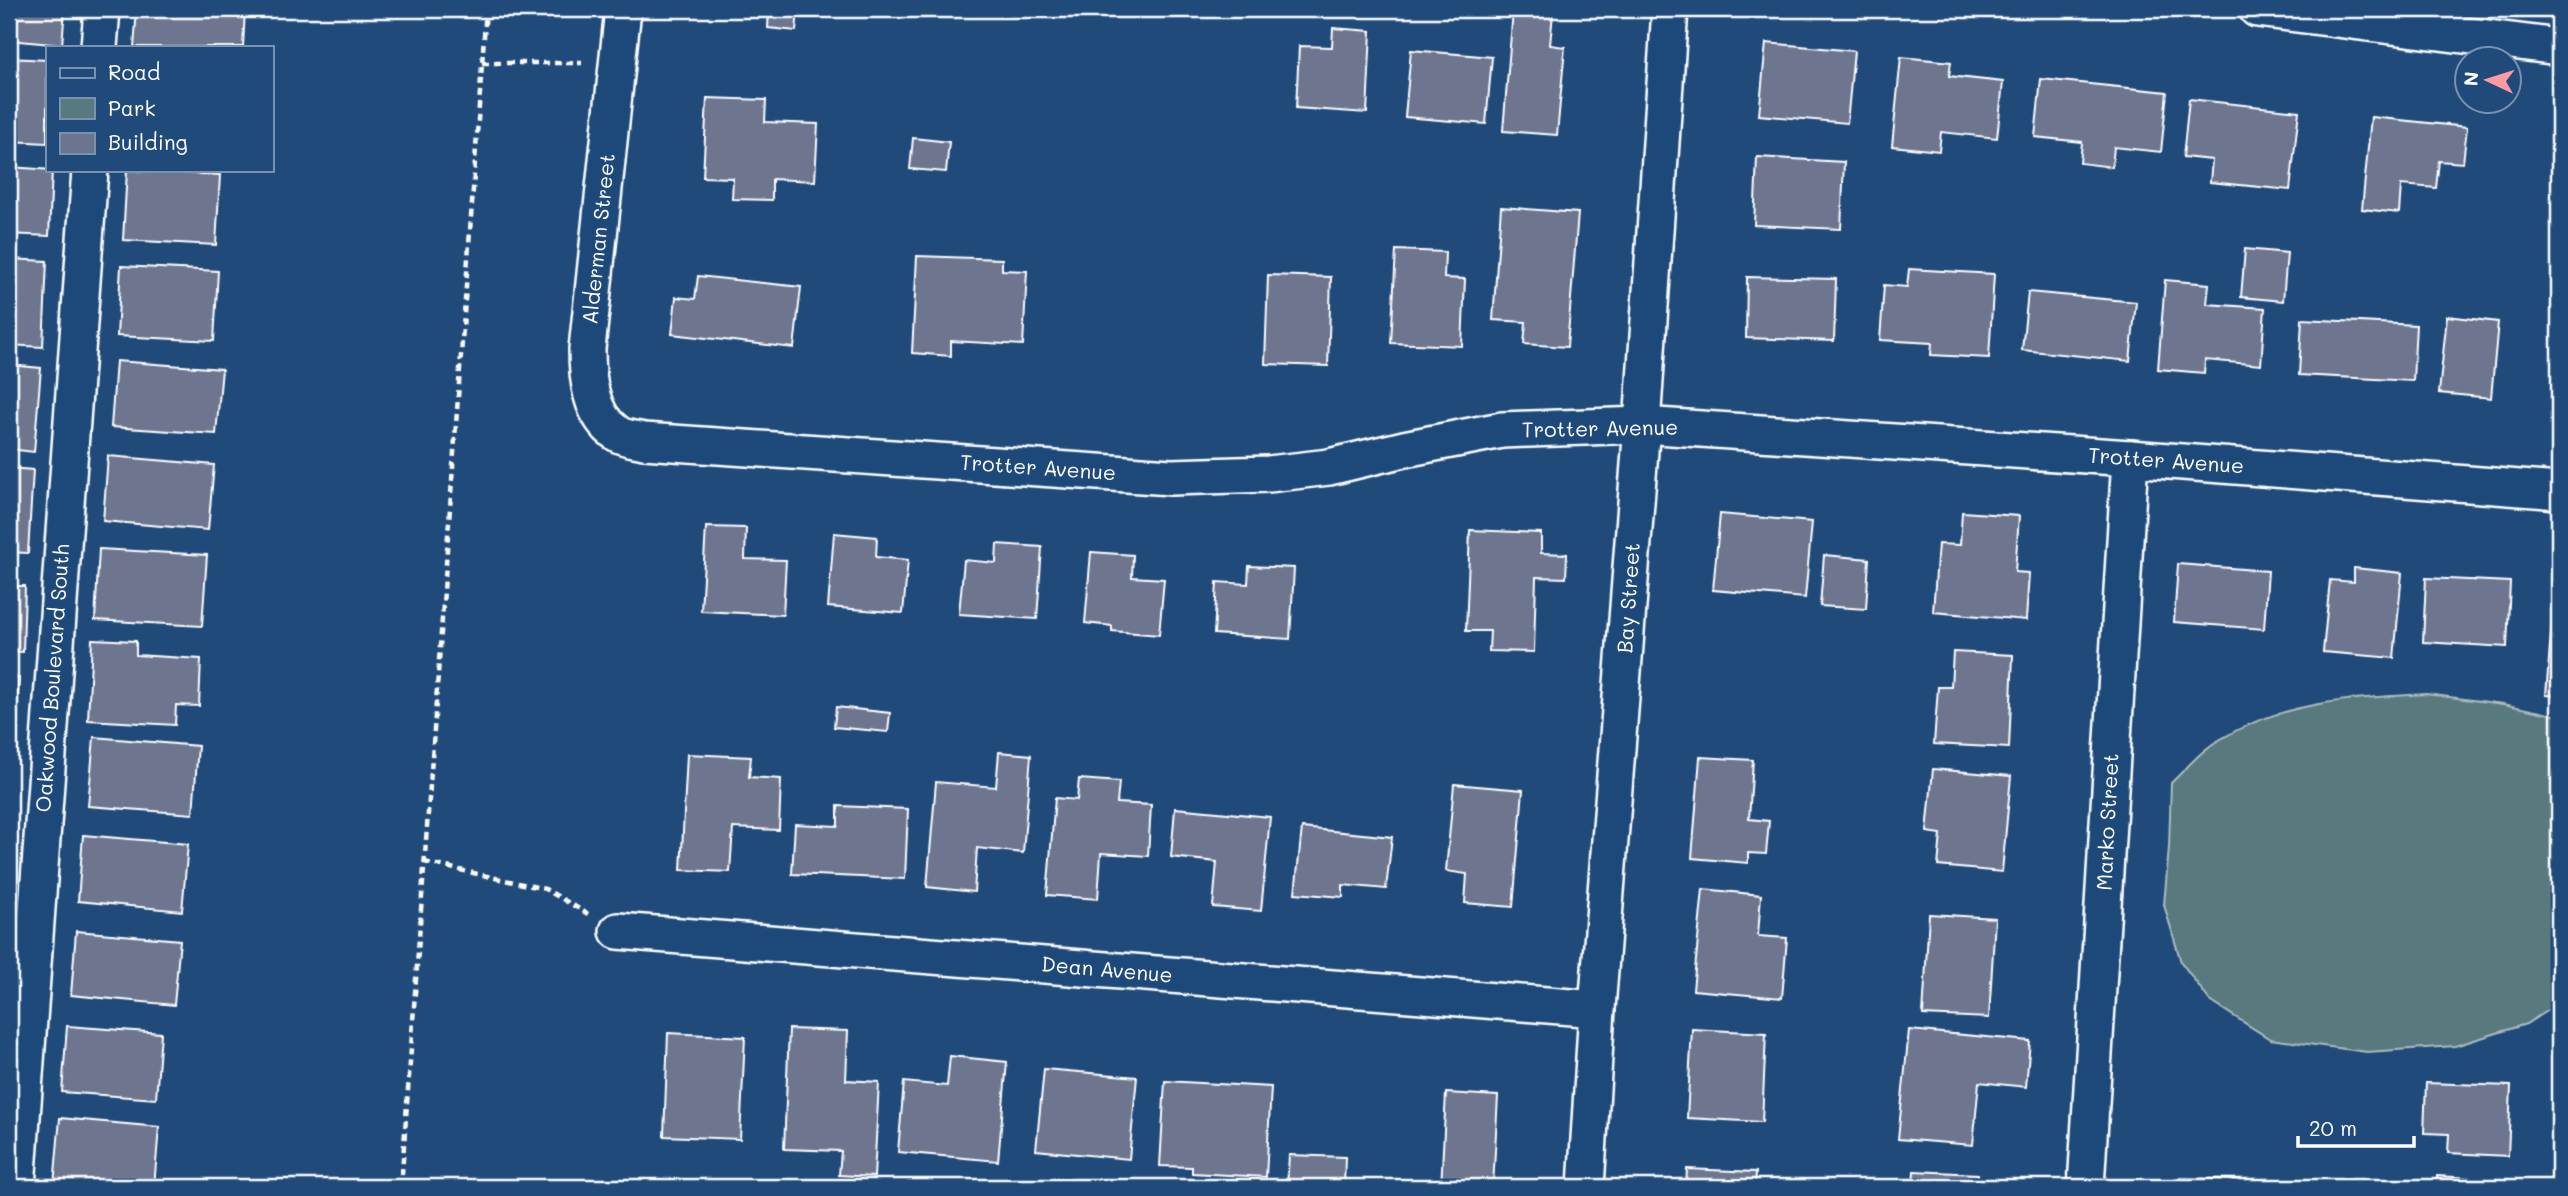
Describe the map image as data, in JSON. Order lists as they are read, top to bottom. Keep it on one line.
{"streets":{"street":["Alderman Street","Trotter Avenue","Bay Street","Oakwood Boulevard South","Marko Street","Dean Avenue"]},"crossings":[["Alderman Street","Trotter Avenue"],["Trotter Avenue","Bay Street"],["Trotter Avenue","Marko Street"],["Bay Street","Dean Avenue"]],"legend":["Road","Park","Building"],"scale_bar":"20 m","north":"left"}
